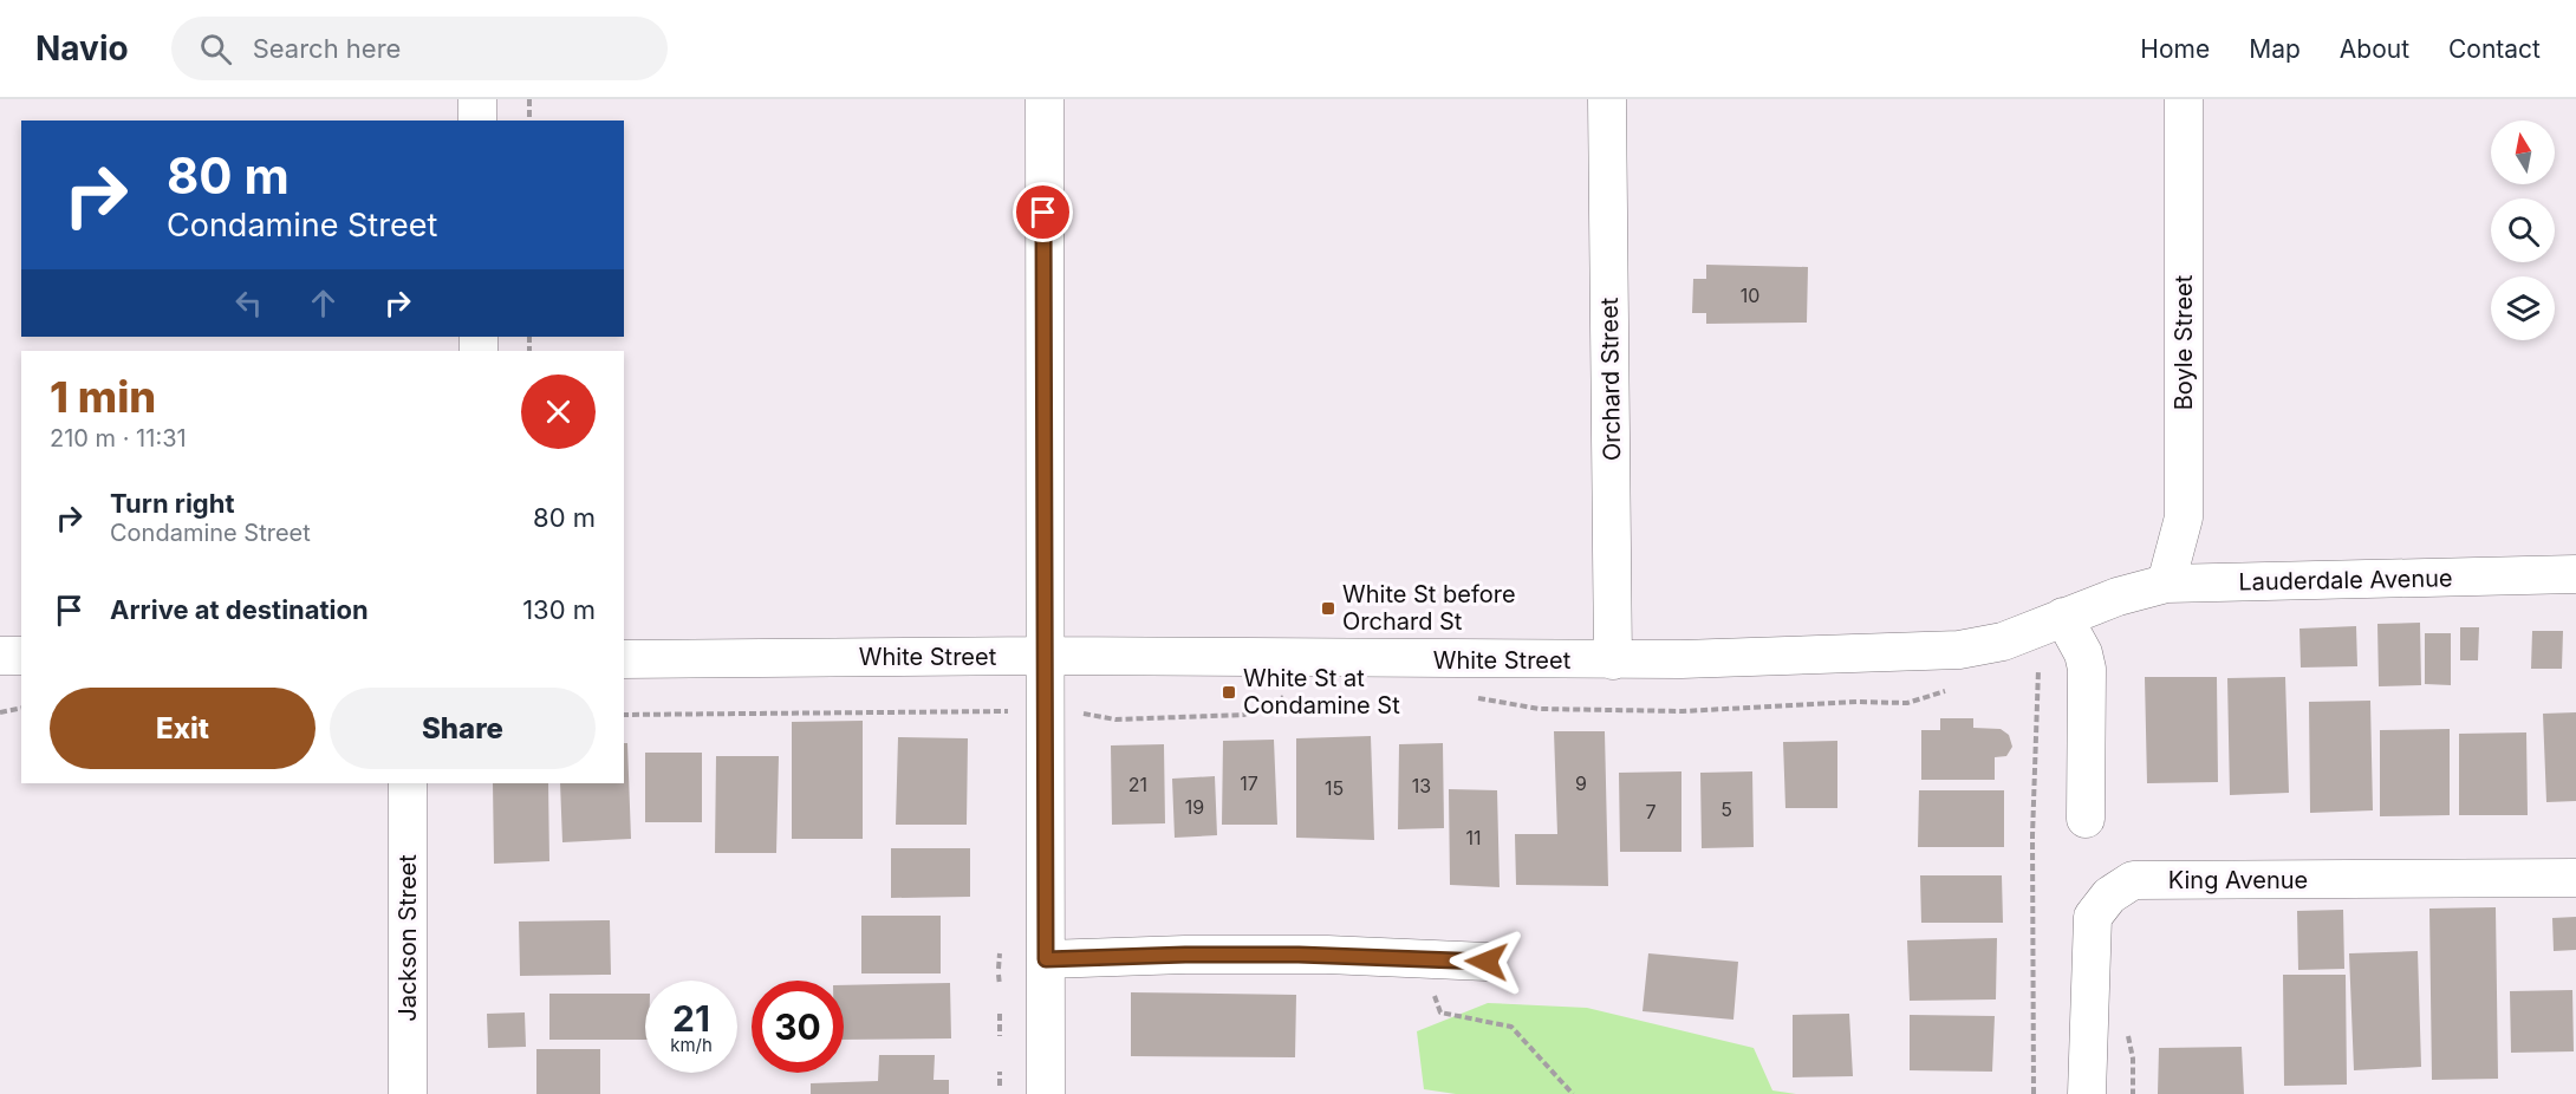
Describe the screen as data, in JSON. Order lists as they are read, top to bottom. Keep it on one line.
{"streets":{"street":["Boyle Street","Orchard Street","Lauderdale Avenue","White Street","King Avenue","Jackson Street"]},"crossings":[["Boyle Street","Lauderdale Avenue"],["Orchard Street","White Street"],["Lauderdale Avenue","White Street"]],"places":{"transit":["White St before Orchard St","White St at Condamine St"]},"house_numbers":["10","17","9","21","13","15","19","5","7","11"],"north":"top","page":{"header":"Navio","search":"Search here","nav":["Home","Map","About","Contact"],"turn":["80 m","Condamine Street"],"heading":["1 min","210 m · 11:31"],"list":[{"name":"Turn right","note":"Condamine Street","value":"80 m"},{"name":"Arrive at destination","value":"130 m"}],"buttons":["Exit","Share"],"speed":"21 km/h","limit":"30"}}
